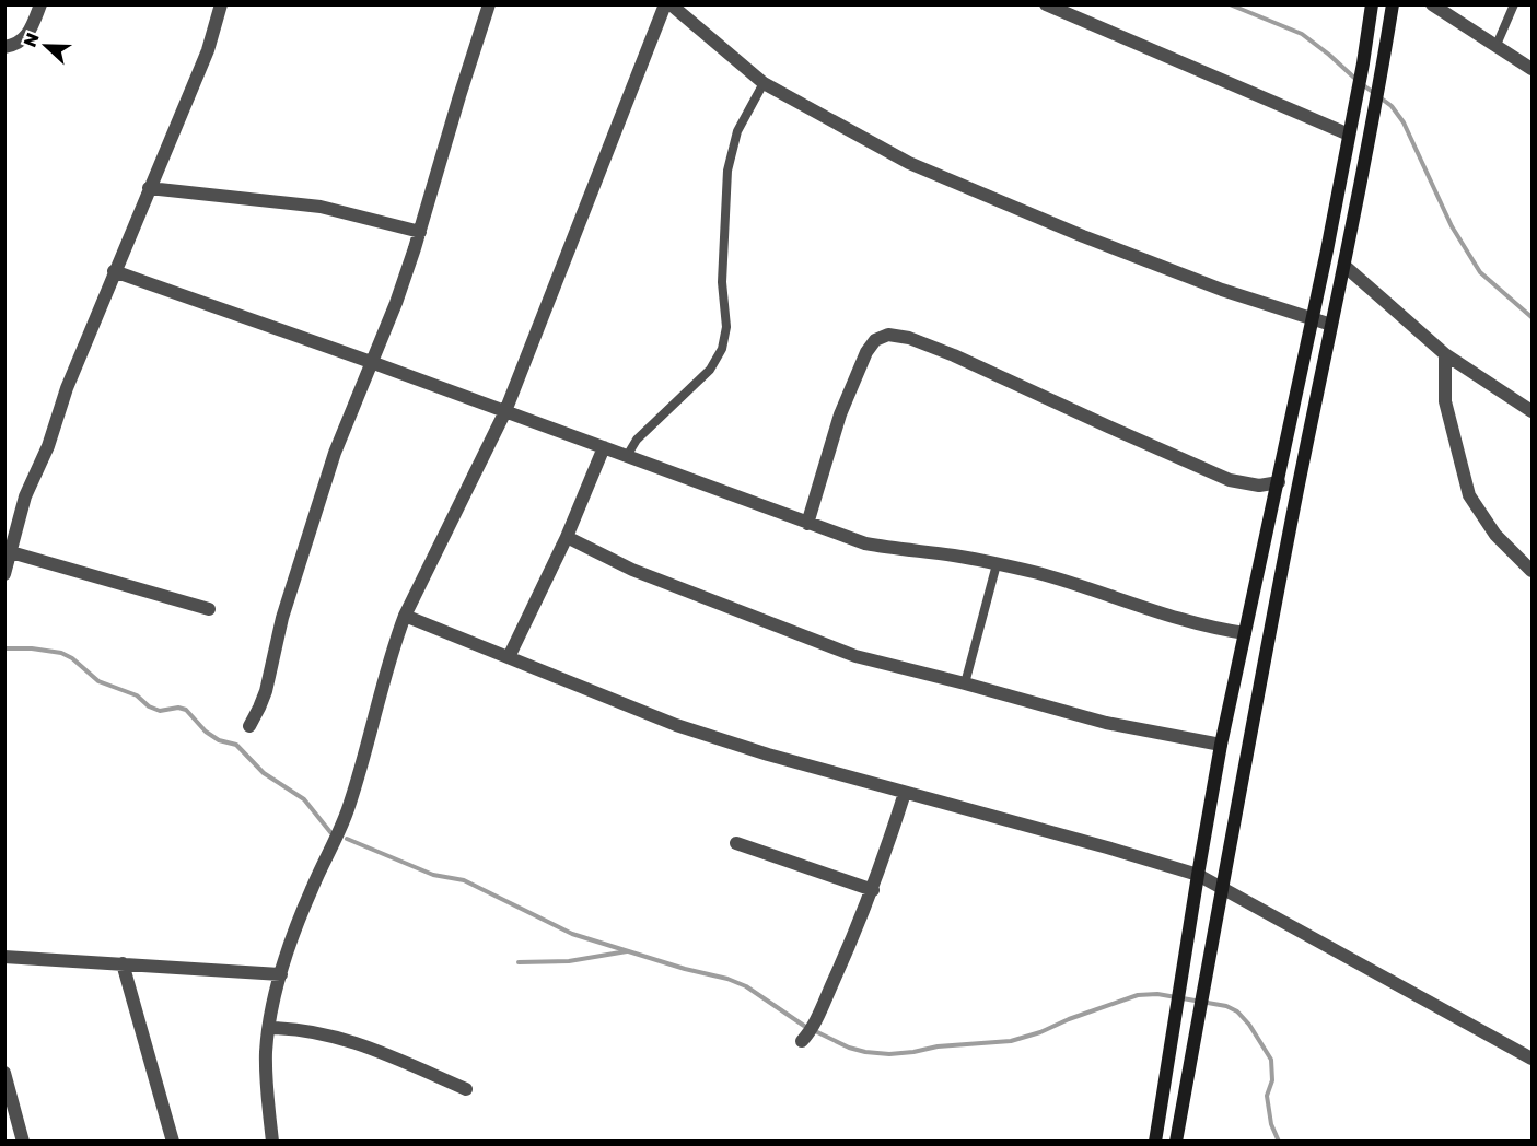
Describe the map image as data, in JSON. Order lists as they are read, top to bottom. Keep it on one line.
{"north":"left"}
